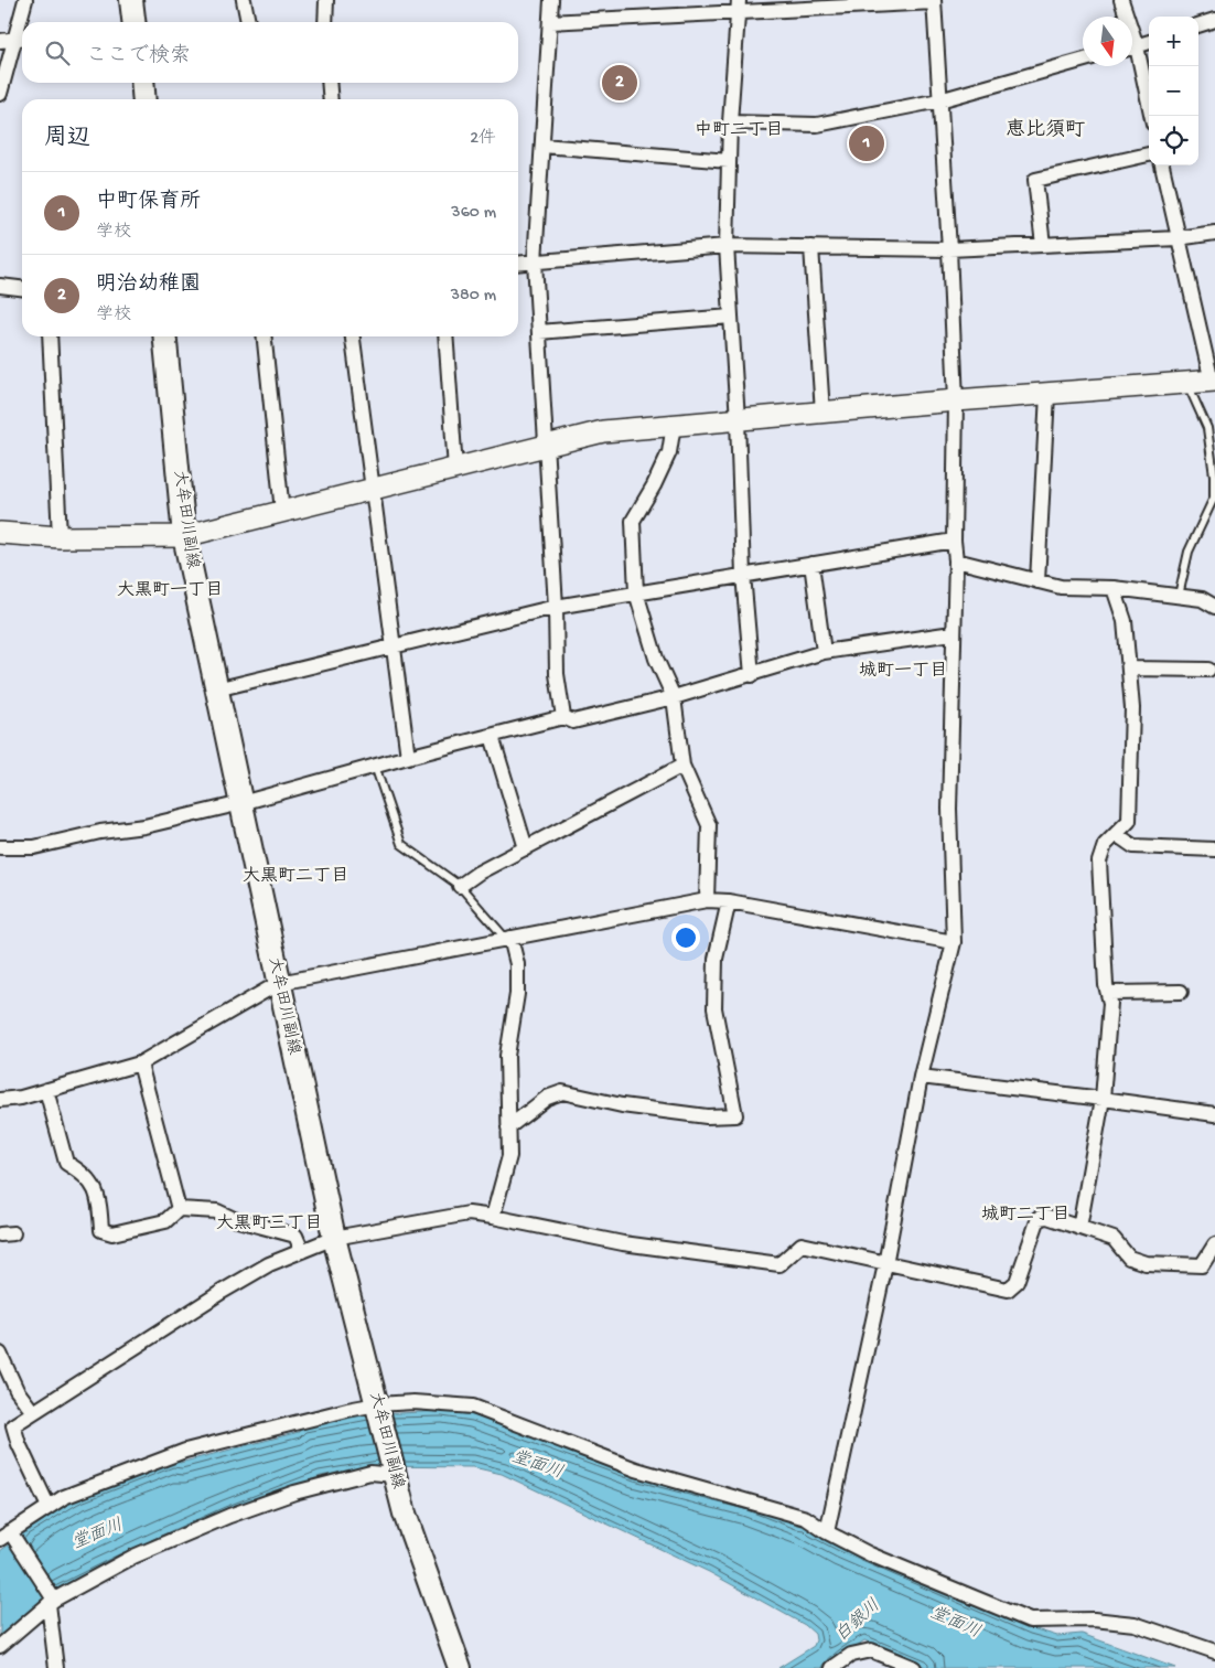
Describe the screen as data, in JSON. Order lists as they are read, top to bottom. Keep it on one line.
{"streets":{"main road":["大牟田川副線"]},"districts":["恵比須町","中町二丁目","大黒町一丁目","城町一丁目","大黒町二丁目","城町二丁目","大黒町三丁目"],"water":["堂面川","白銀川"],"north":"bottom","page":{"map_buttons":["+","−"],"search":"ここで検索","pins":["2","1"],"heading":["周辺","2件"],"list":[{"mark":"1","name":"中町保育所","note":"学校","value":"360 m"},{"mark":"2","name":"明治幼稚園","note":"学校","value":"380 m"}]}}
